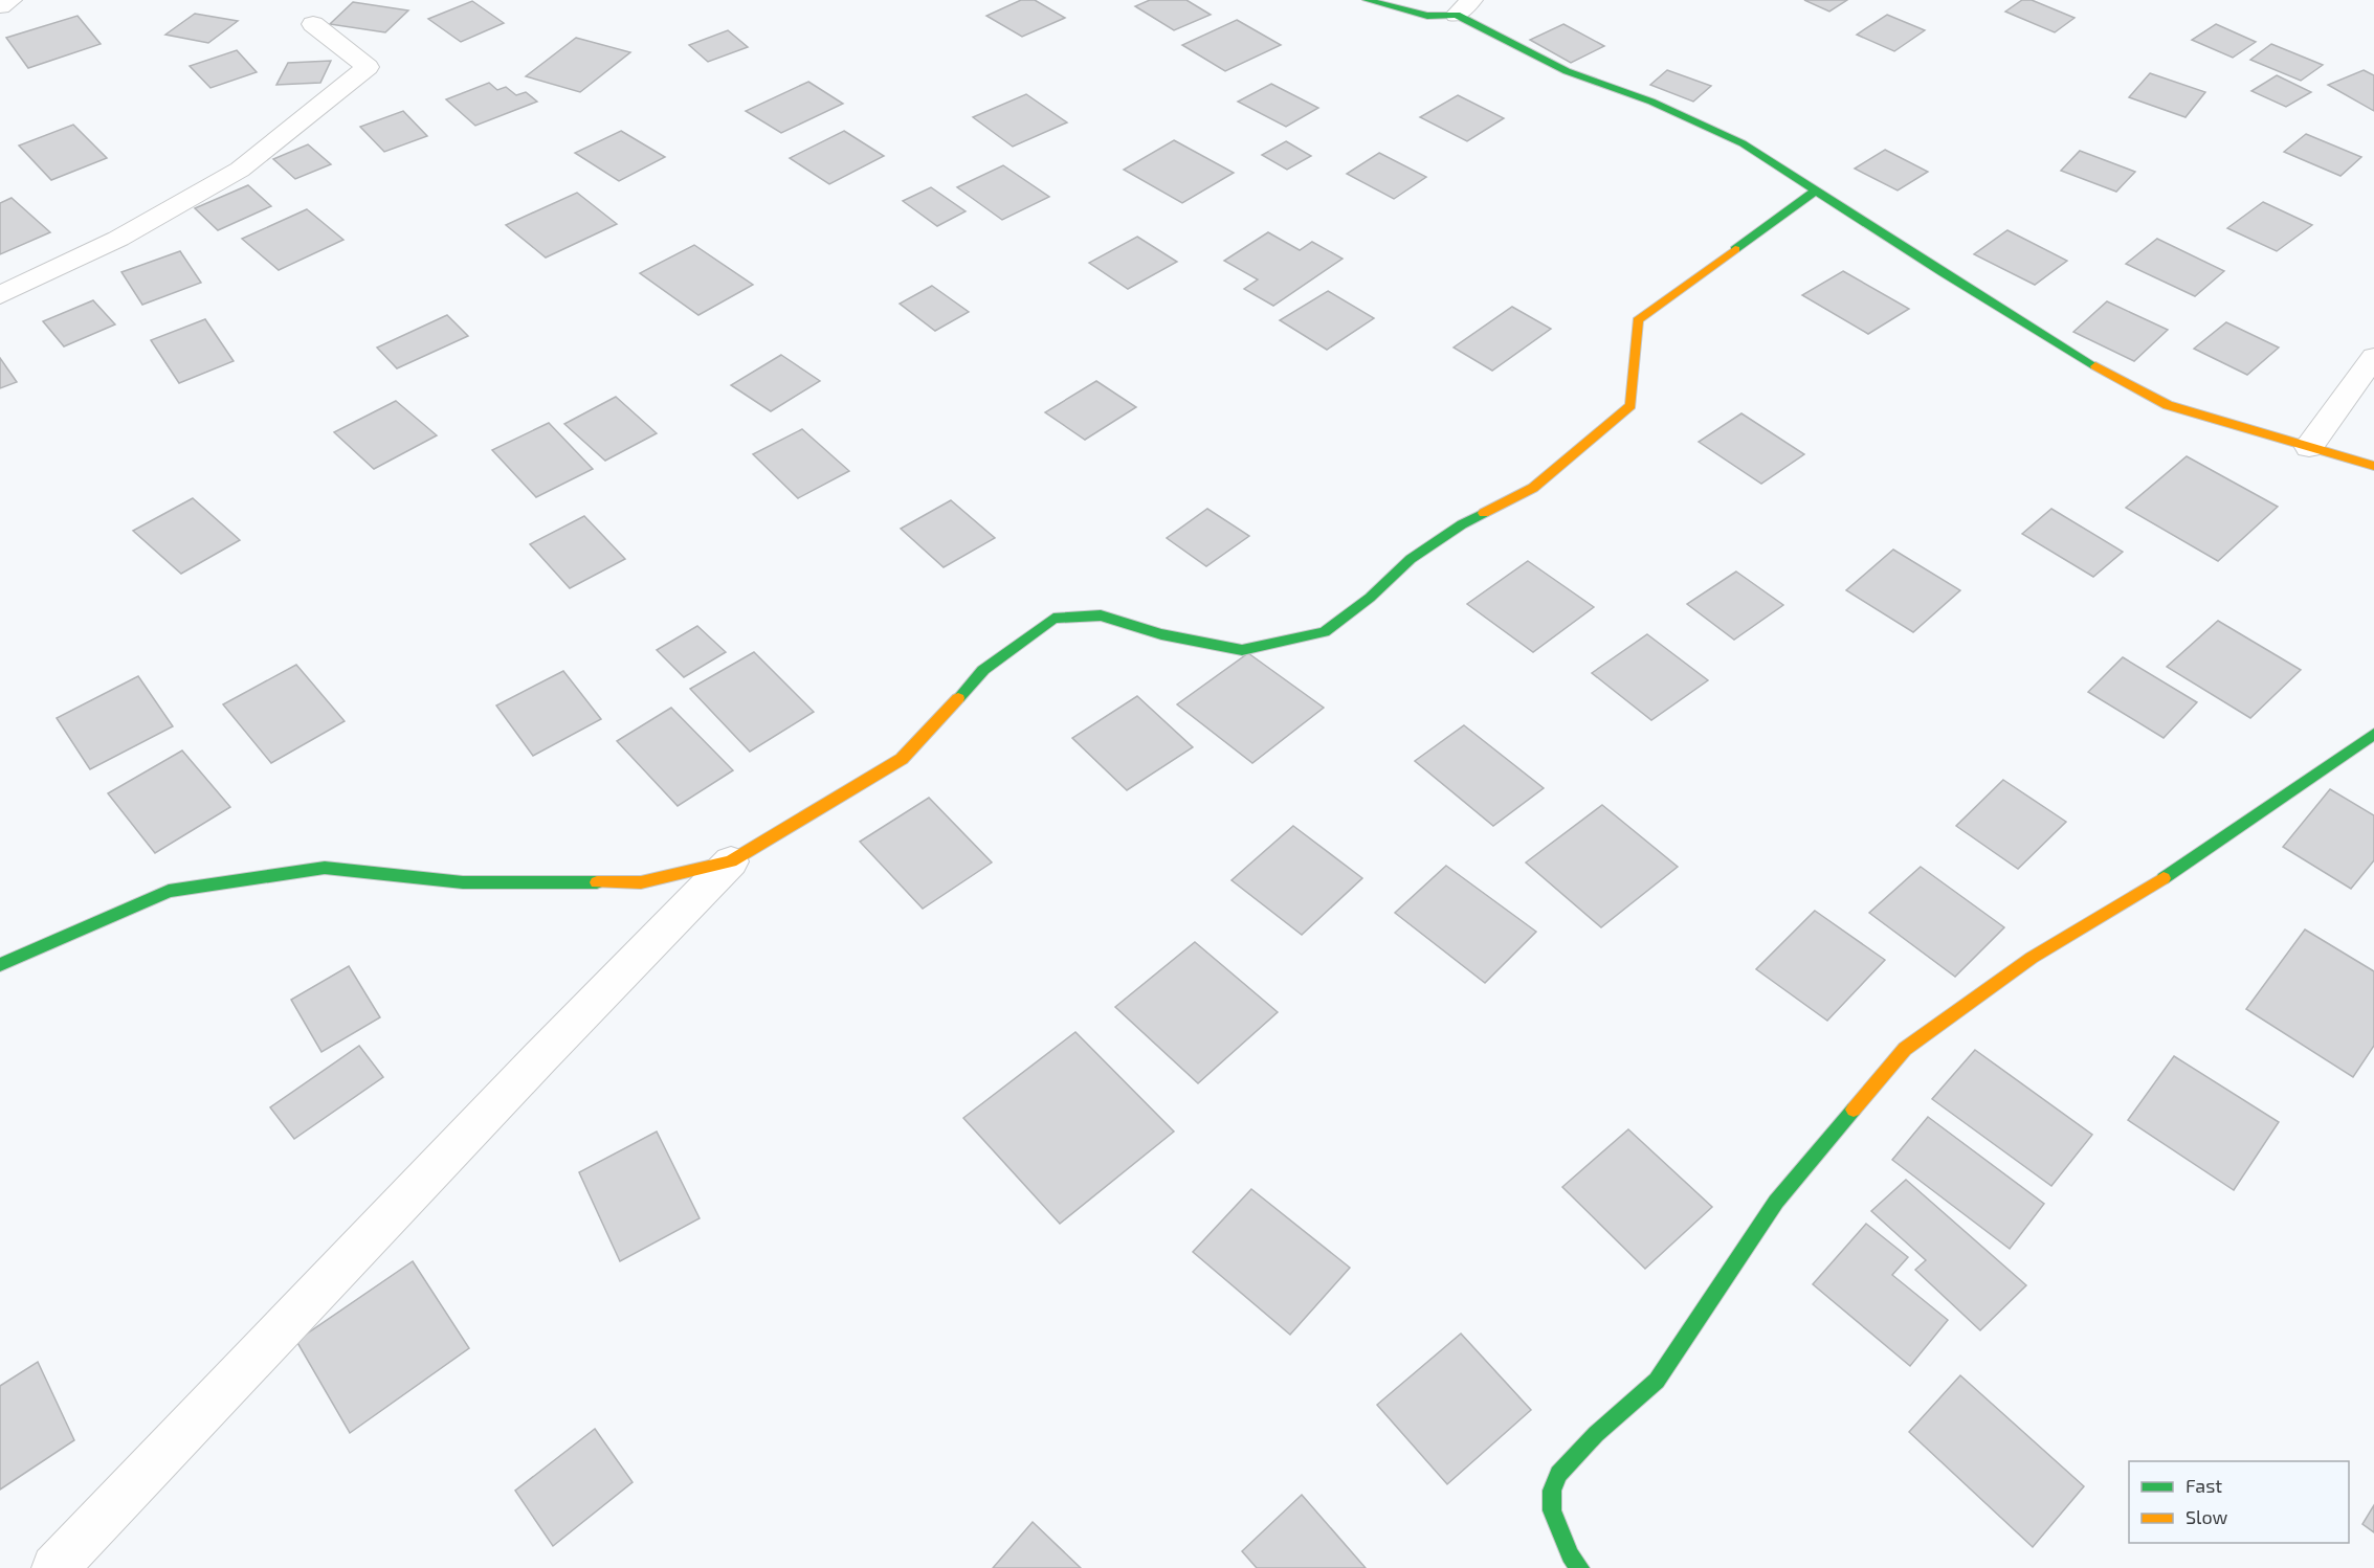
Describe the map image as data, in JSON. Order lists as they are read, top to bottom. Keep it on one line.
{"legend":["Fast","Slow"]}
